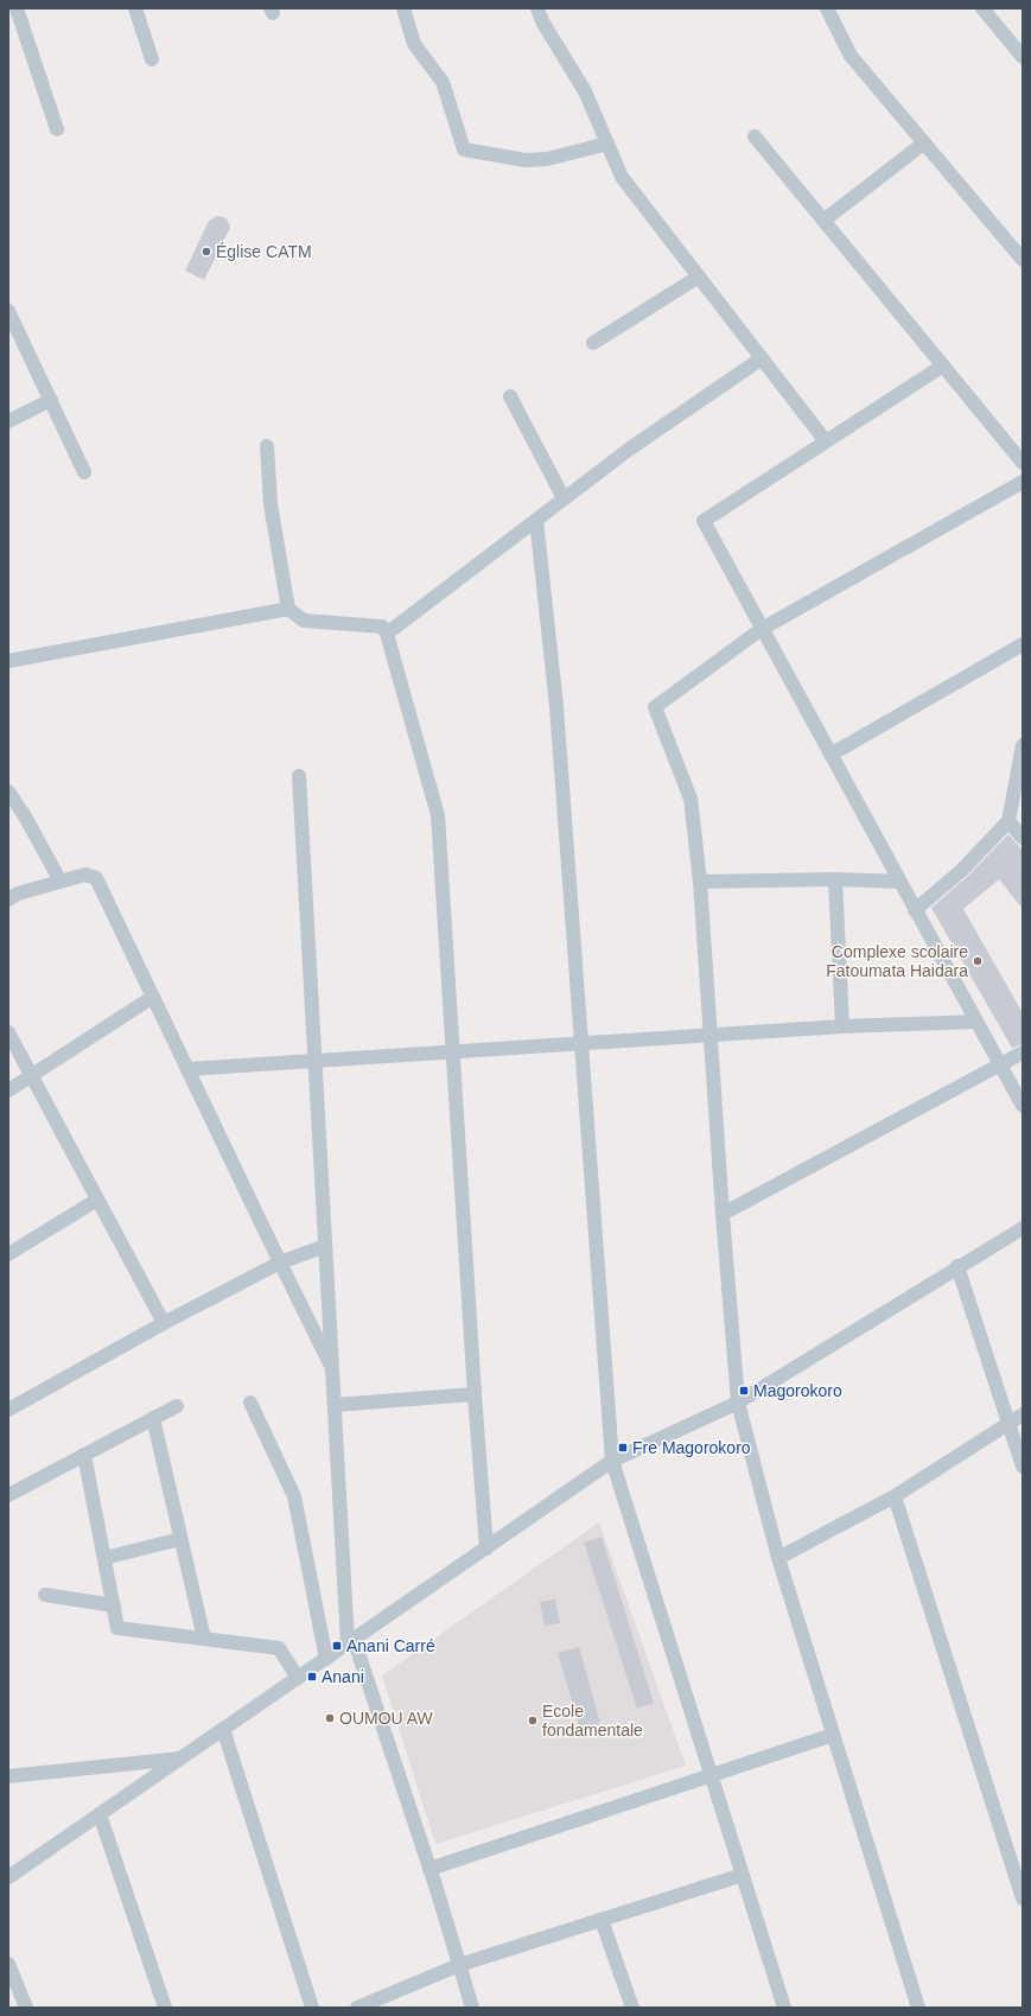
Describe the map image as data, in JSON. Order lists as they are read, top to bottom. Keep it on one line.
{"places":{"other":["Église CATM","Complexe scolaire Fatoumata Haidara","OUMOU AW","Ecole fondamentale"],"transit":["Magorokoro","Fre Magorokoro","Anani Carré","Anani"]}}
